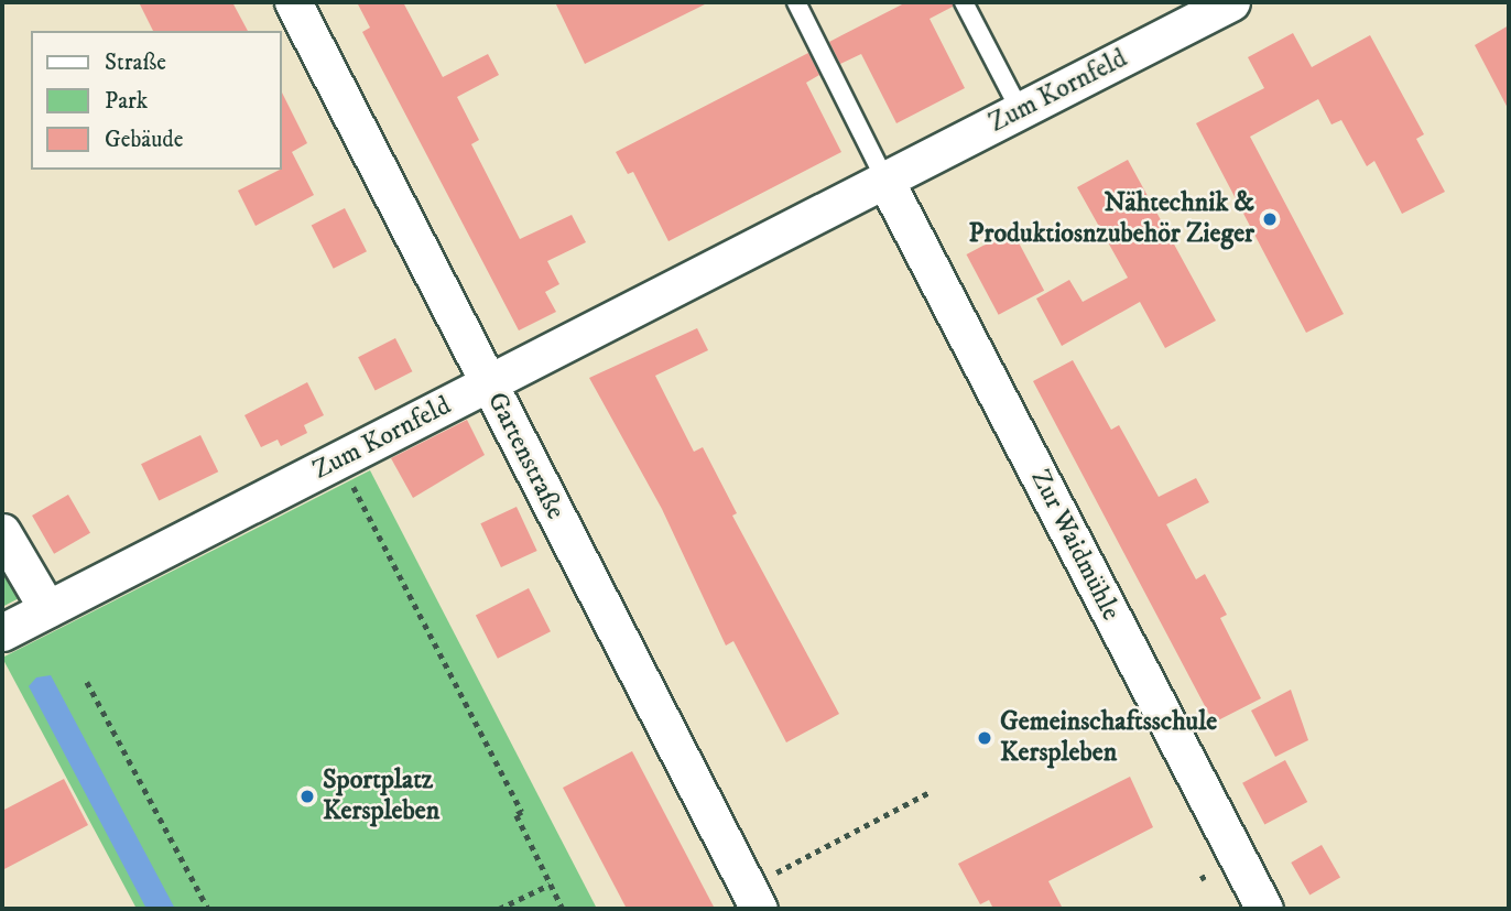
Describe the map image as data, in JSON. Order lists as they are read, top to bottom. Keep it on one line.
{"streets":{"street":["Zum Kornfeld","Gartenstraße","Zur Waidmühle"]},"crossings":[["Zum Kornfeld","Gartenstraße"],["Zum Kornfeld","Zur Waidmühle"]],"places":["Nähtechnik & Produktiosnzubehör Zieger","Gemeinschaftsschule Kerspleben","Sportplatz Kerspleben"],"legend":["Straße","Park","Gebäude"]}
